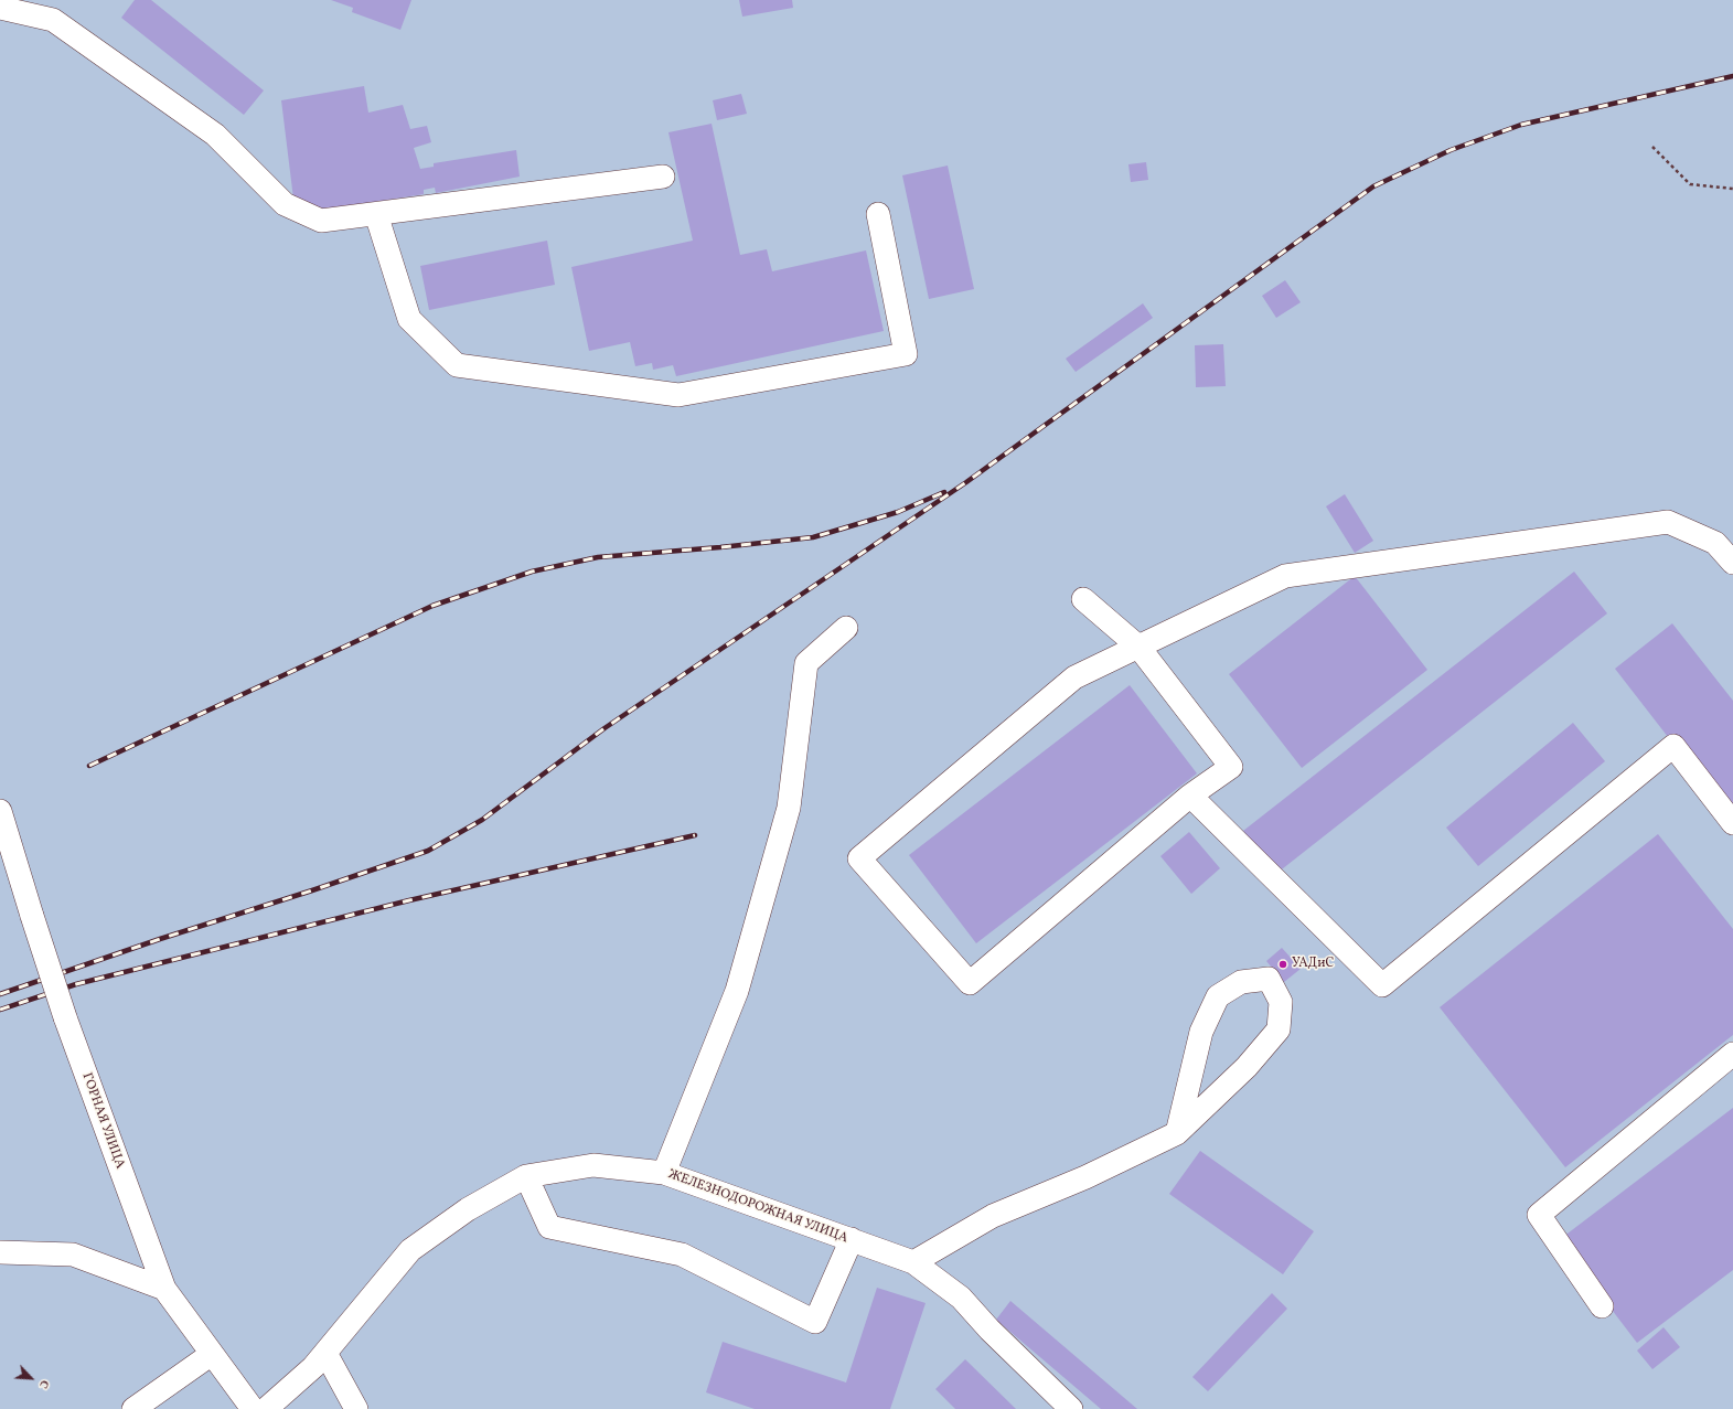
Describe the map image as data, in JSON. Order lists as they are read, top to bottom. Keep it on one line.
{"streets":{"street":["ГОРНАЯ УЛИЦА","ЖЕЛЕЗНОДОРОЖНАЯ УЛИЦА"]},"places":["УАДиС"],"north":"bottom right"}
